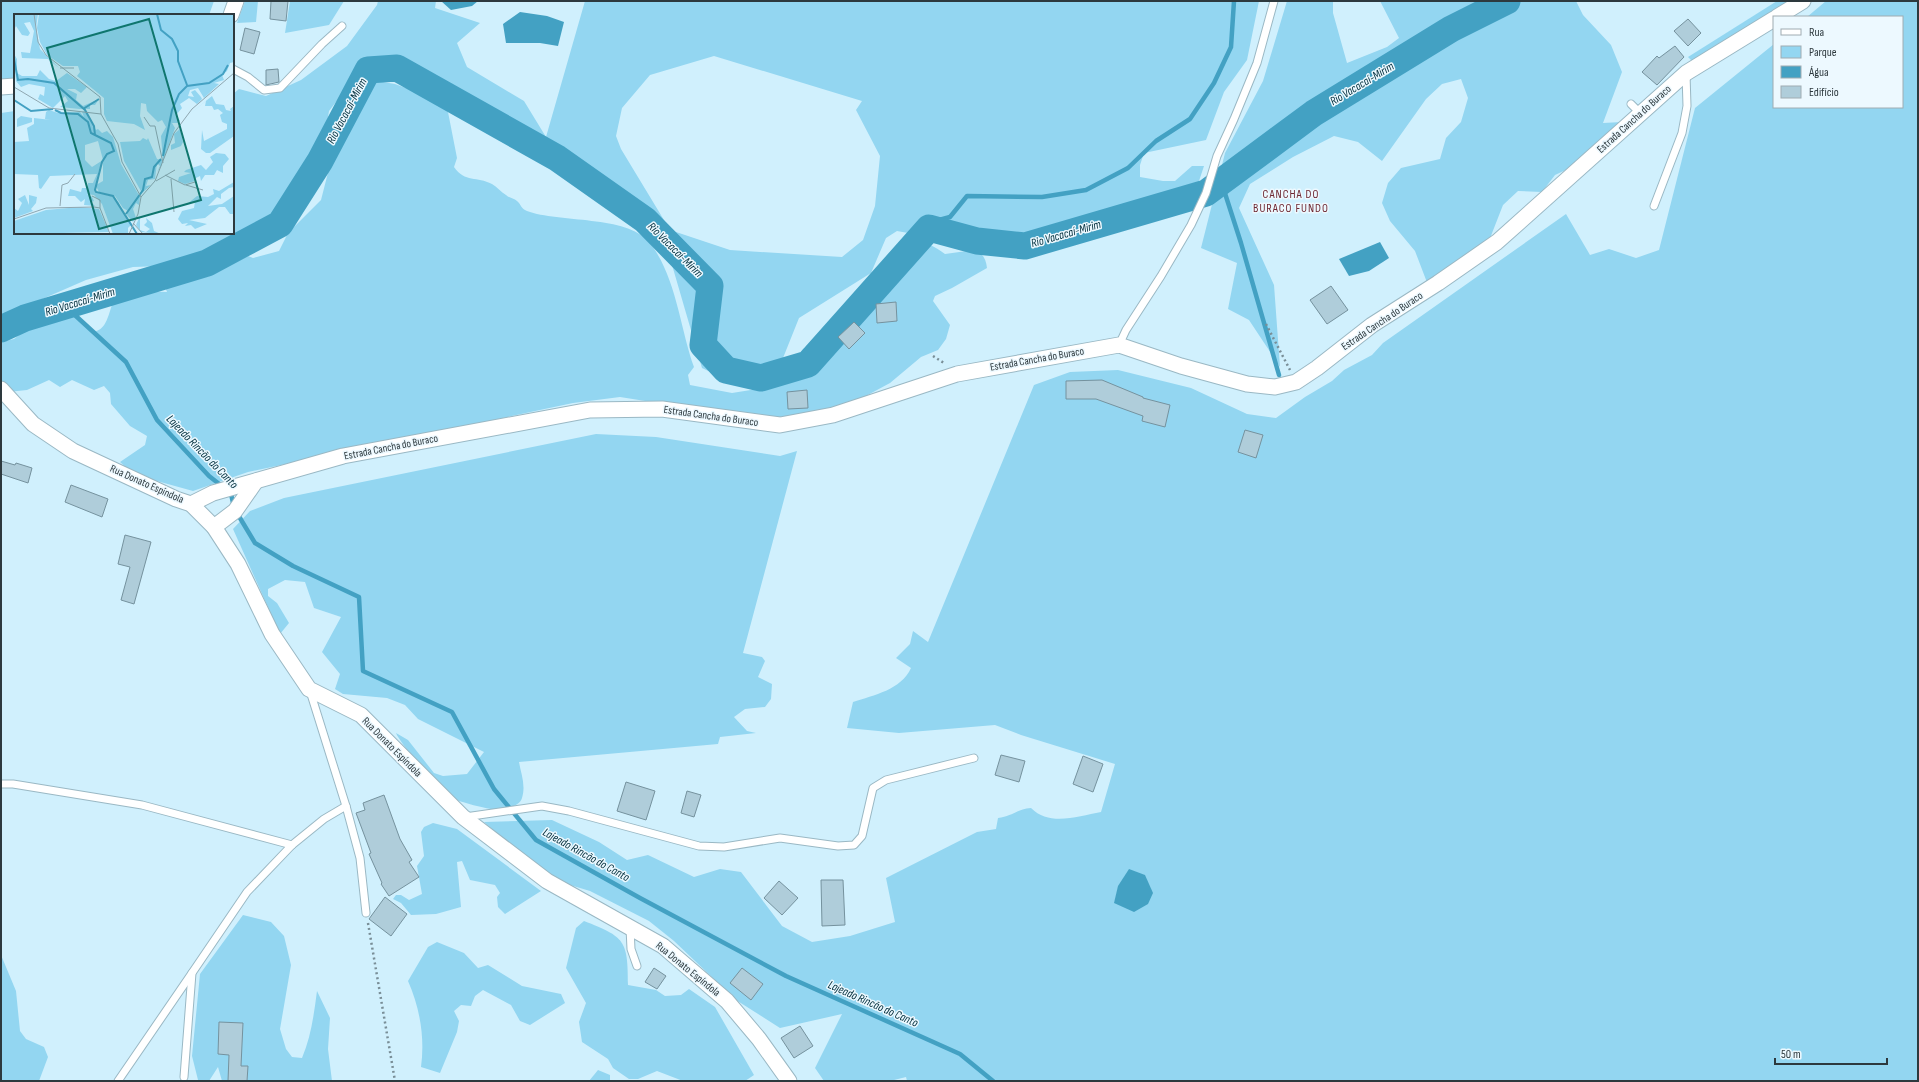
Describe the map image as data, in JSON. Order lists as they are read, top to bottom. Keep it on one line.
{"streets":{"street":["Estrada Cancha do Buraco","Rua Donato Espíndola"]},"crossings":[["Estrada Cancha do Buraco","Rua Donato Espíndola"]],"districts":["CANCHA DO BURACO FUNDO"],"water":["Rio Vacacaí-Mirim","Lajeado Rincão do Canto"],"legend":["Rua","Parque","Água","Edifício"],"scale_bar":"50 m"}
